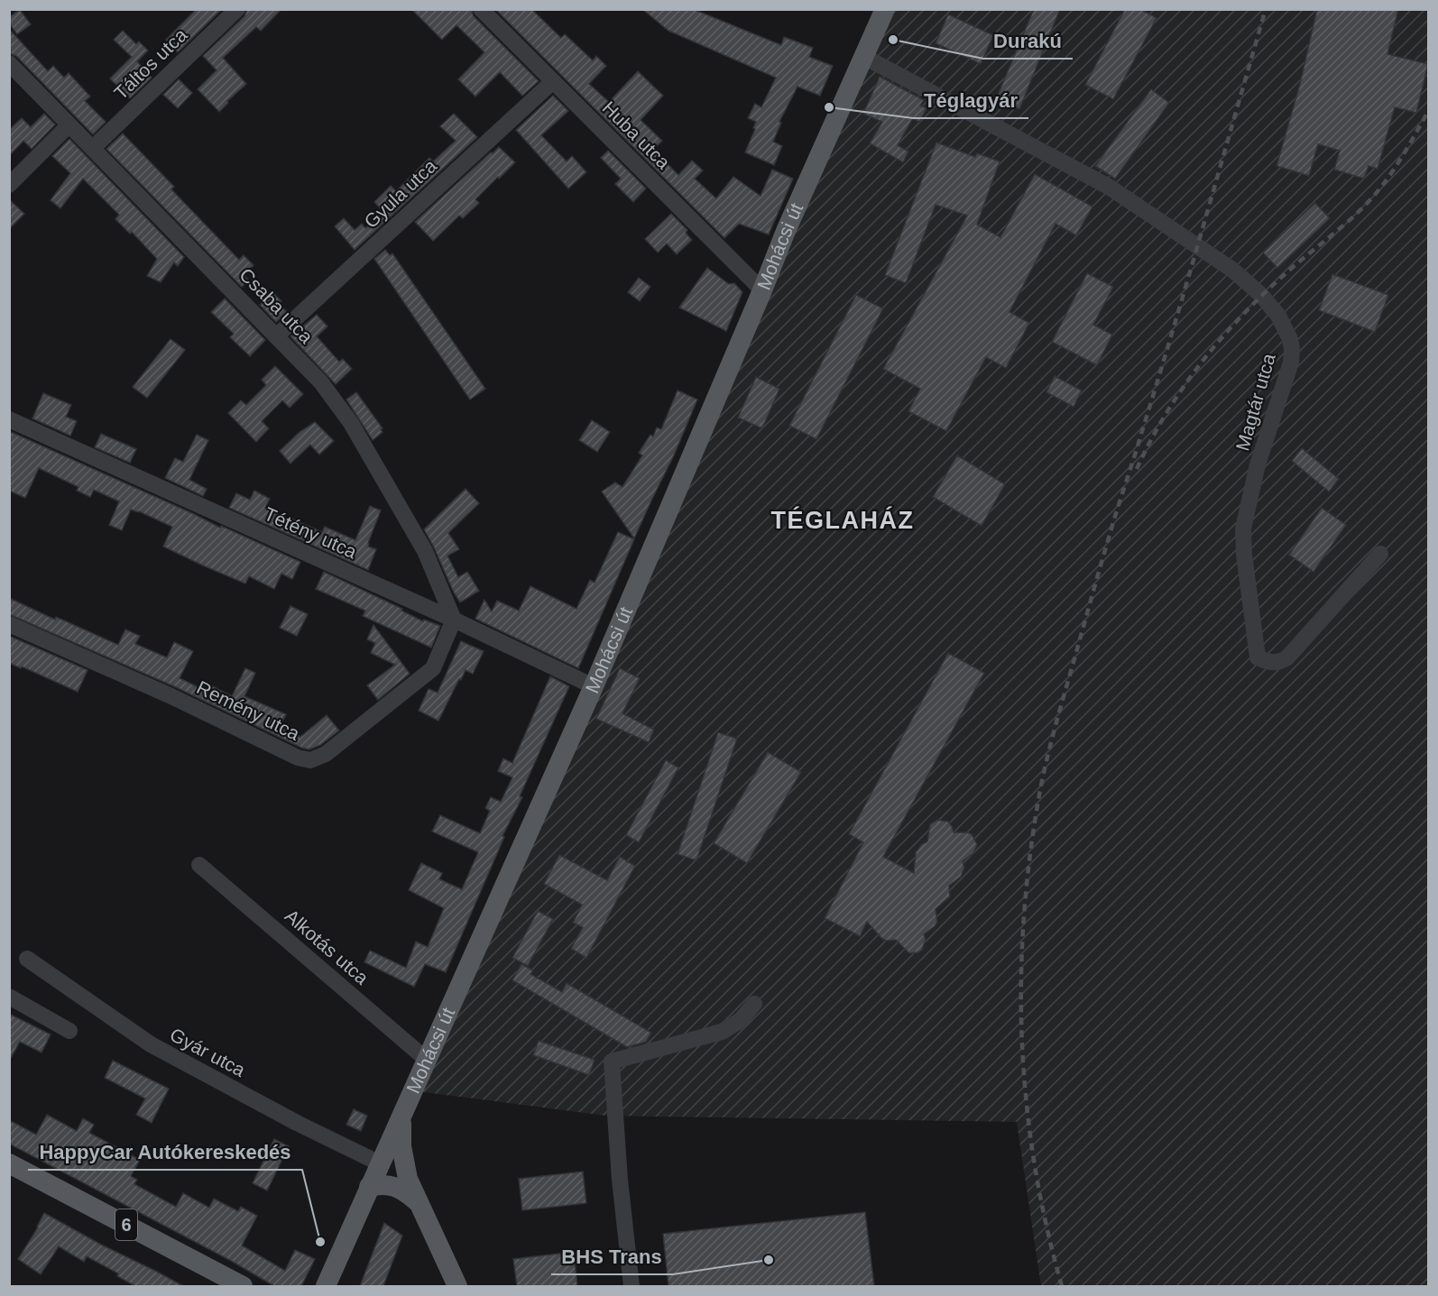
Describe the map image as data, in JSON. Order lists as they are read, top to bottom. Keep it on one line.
{"streets":{"main road":["Mohácsi út","6"],"street":["Táltos utca","Huba utca","Gyula utca","Csaba utca","Magtár utca","Tétény utca","Remény utca","Alkotás utca","Gyár utca"]},"crossings":[["Táltos utca","Csaba utca"],["Huba utca","Gyula utca"],["Huba utca","Mohácsi út"],["Gyula utca","Csaba utca"],["Mohácsi út","Magtár utca"],["Mohácsi út","Tétény utca"],["Mohácsi út","Alkotás utca"],["Mohácsi út","Gyár utca"],["Csaba utca","Tétény utca"],["Csaba utca","Remény utca"],["Tétény utca","Remény utca"]],"districts":["TÉGLAHÁZ"],"places":["Durakú","Téglagyár","HappyCar Autókereskedés","BHS Trans"]}
